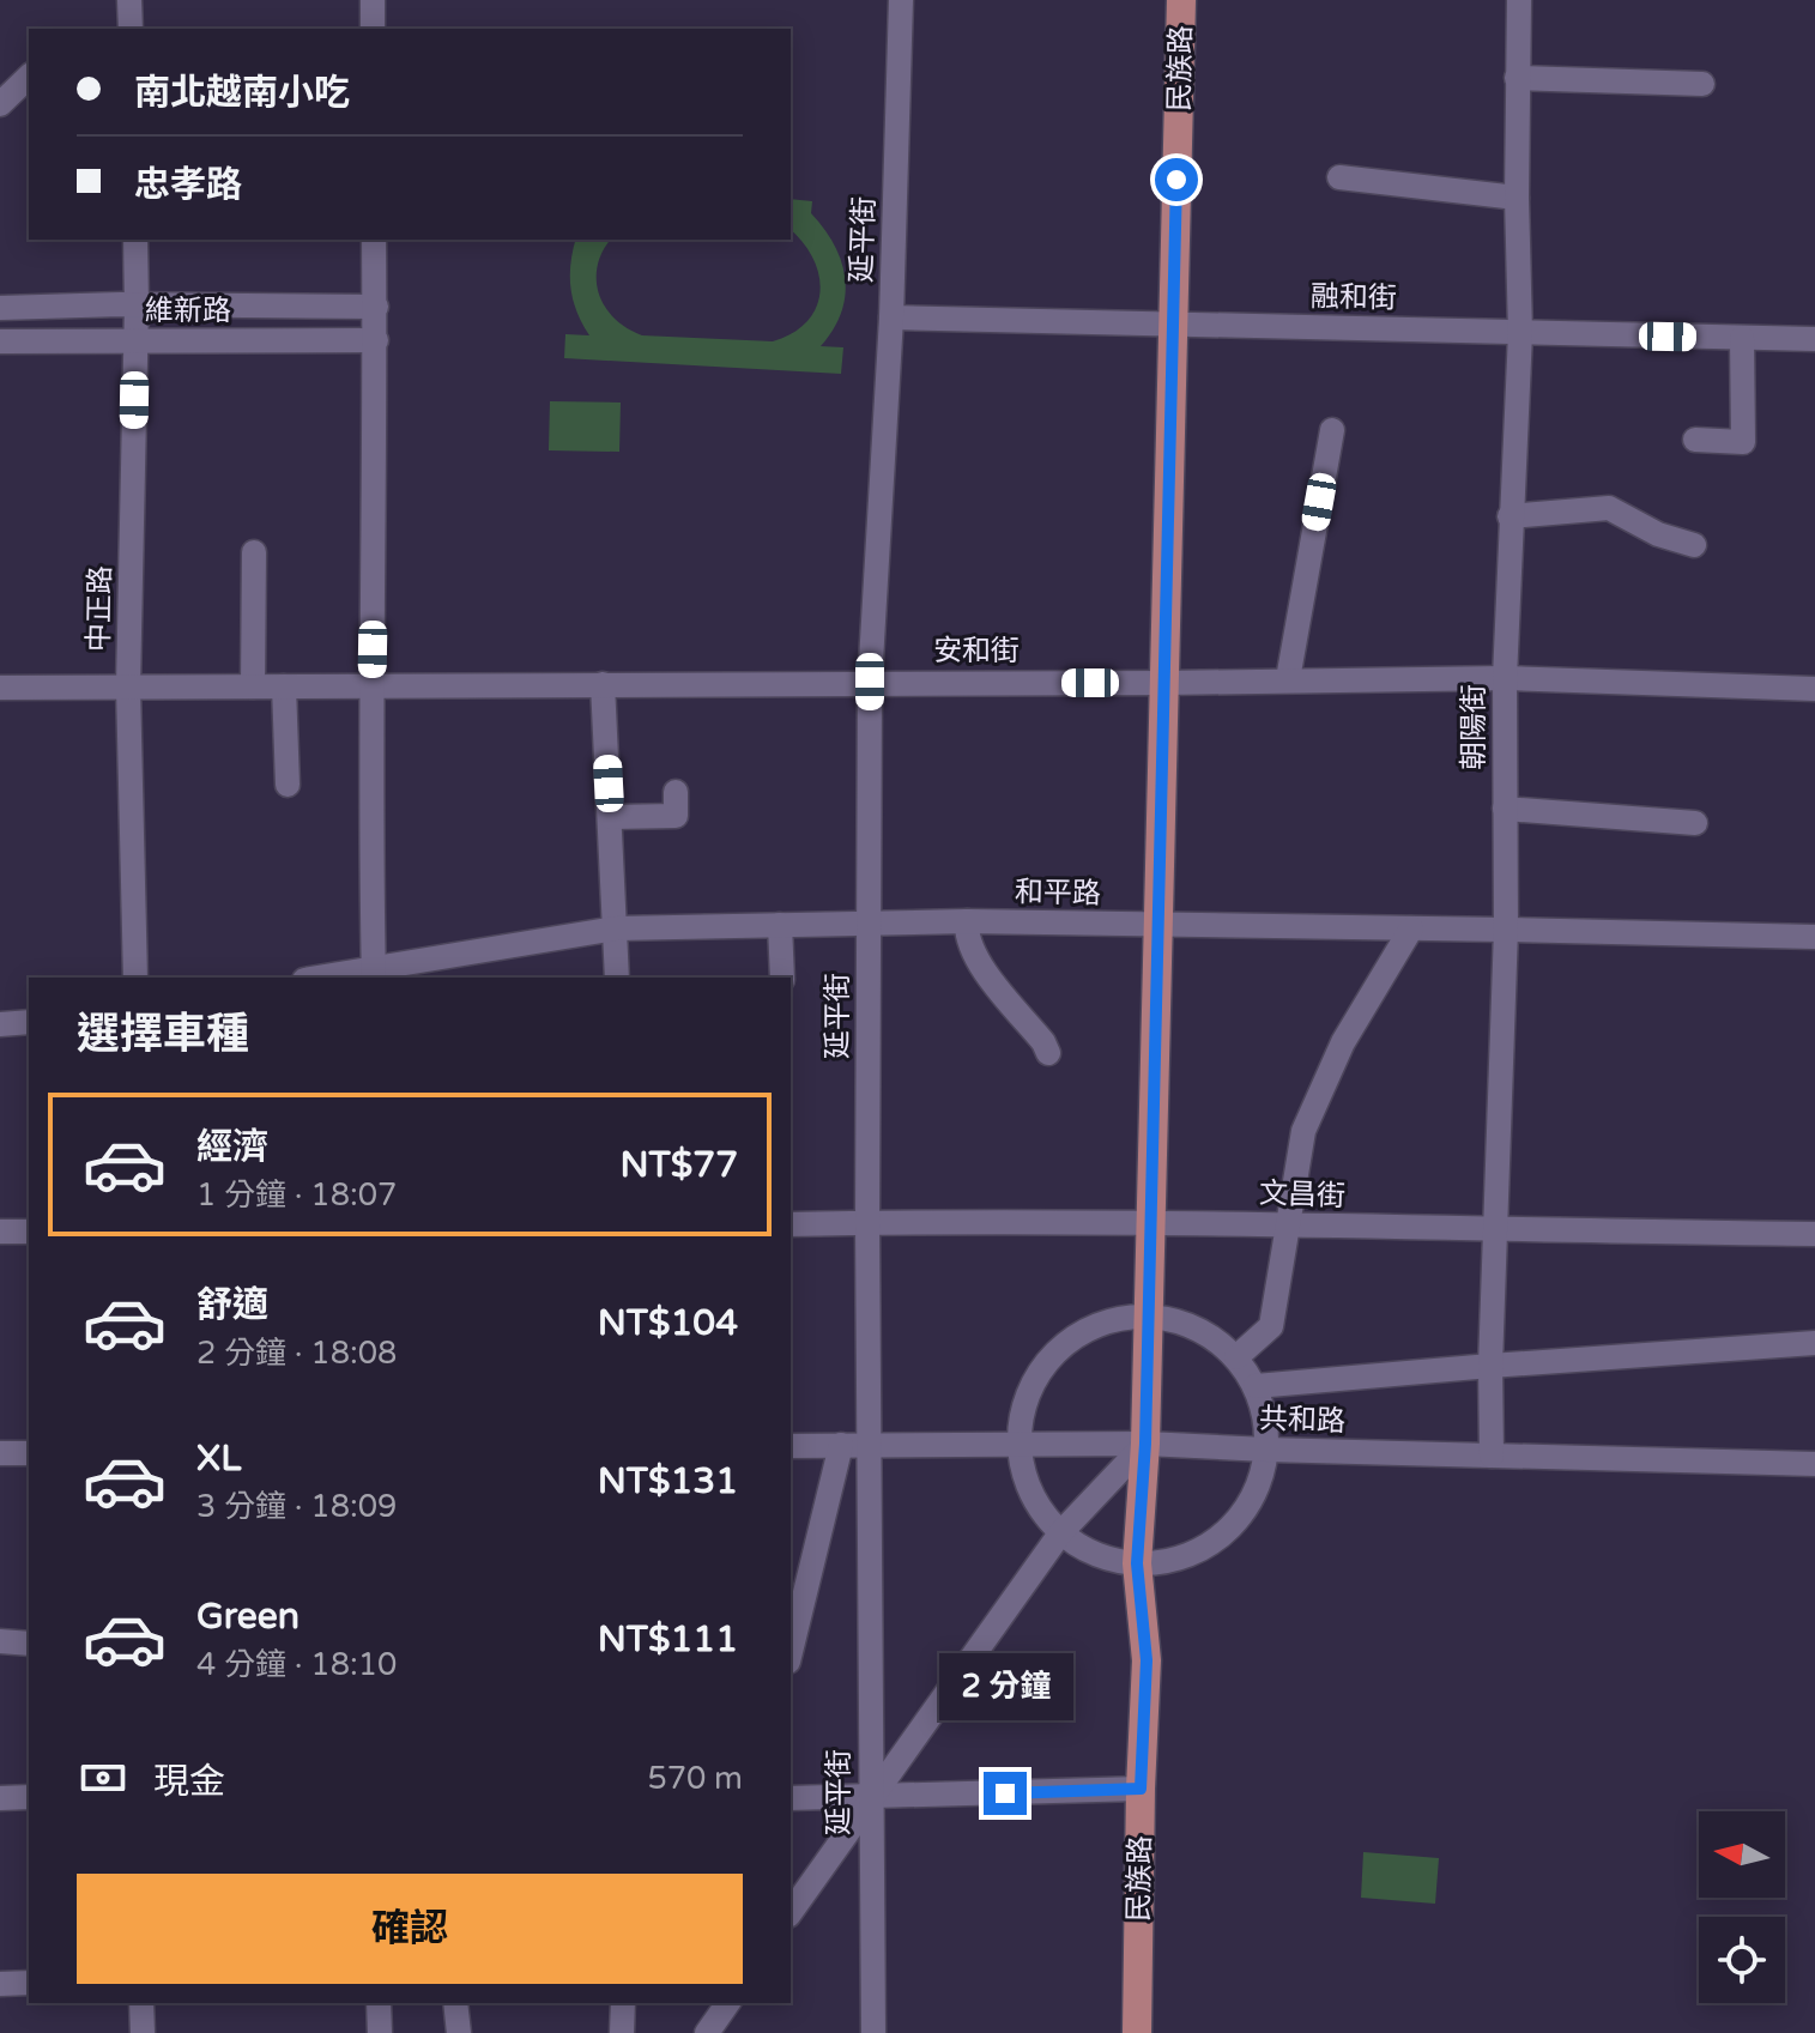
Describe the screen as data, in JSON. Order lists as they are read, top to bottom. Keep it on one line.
{"streets":{"main road":["民族路"],"street":["延平街","融和街","維新路","中正路","安和街","朝陽街","和平路","文昌街","共和路"]},"crossings":[["民族路","融和街"],["民族路","安和街"],["民族路","和平路"],["民族路","文昌街"],["民族路","共和路"],["延平街","融和街"],["延平街","安和街"],["延平街","和平路"],["延平街","文昌街"],["延平街","共和路"],["融和街","朝陽街"],["維新路","中正路"],["中正路","安和街"],["安和街","朝陽街"],["朝陽街","和平路"],["朝陽街","文昌街"],["朝陽街","共和路"]],"north":"left","page":{"banner":["南北越南小吃","忠孝路"],"heading":"選擇車種","list":[{"name":"經濟","note":"1 分鐘 · 18:07","value":"NT$77"},{"name":"舒適","note":"2 分鐘 · 18:08","value":"NT$104"},{"name":"XL","note":"3 分鐘 · 18:09","value":"NT$131"},{"name":"Green","note":"4 分鐘 · 18:10","value":"NT$111"}],"bubble":"2 分鐘","pay":["現金","570 m"],"buttons":"確認"}}
